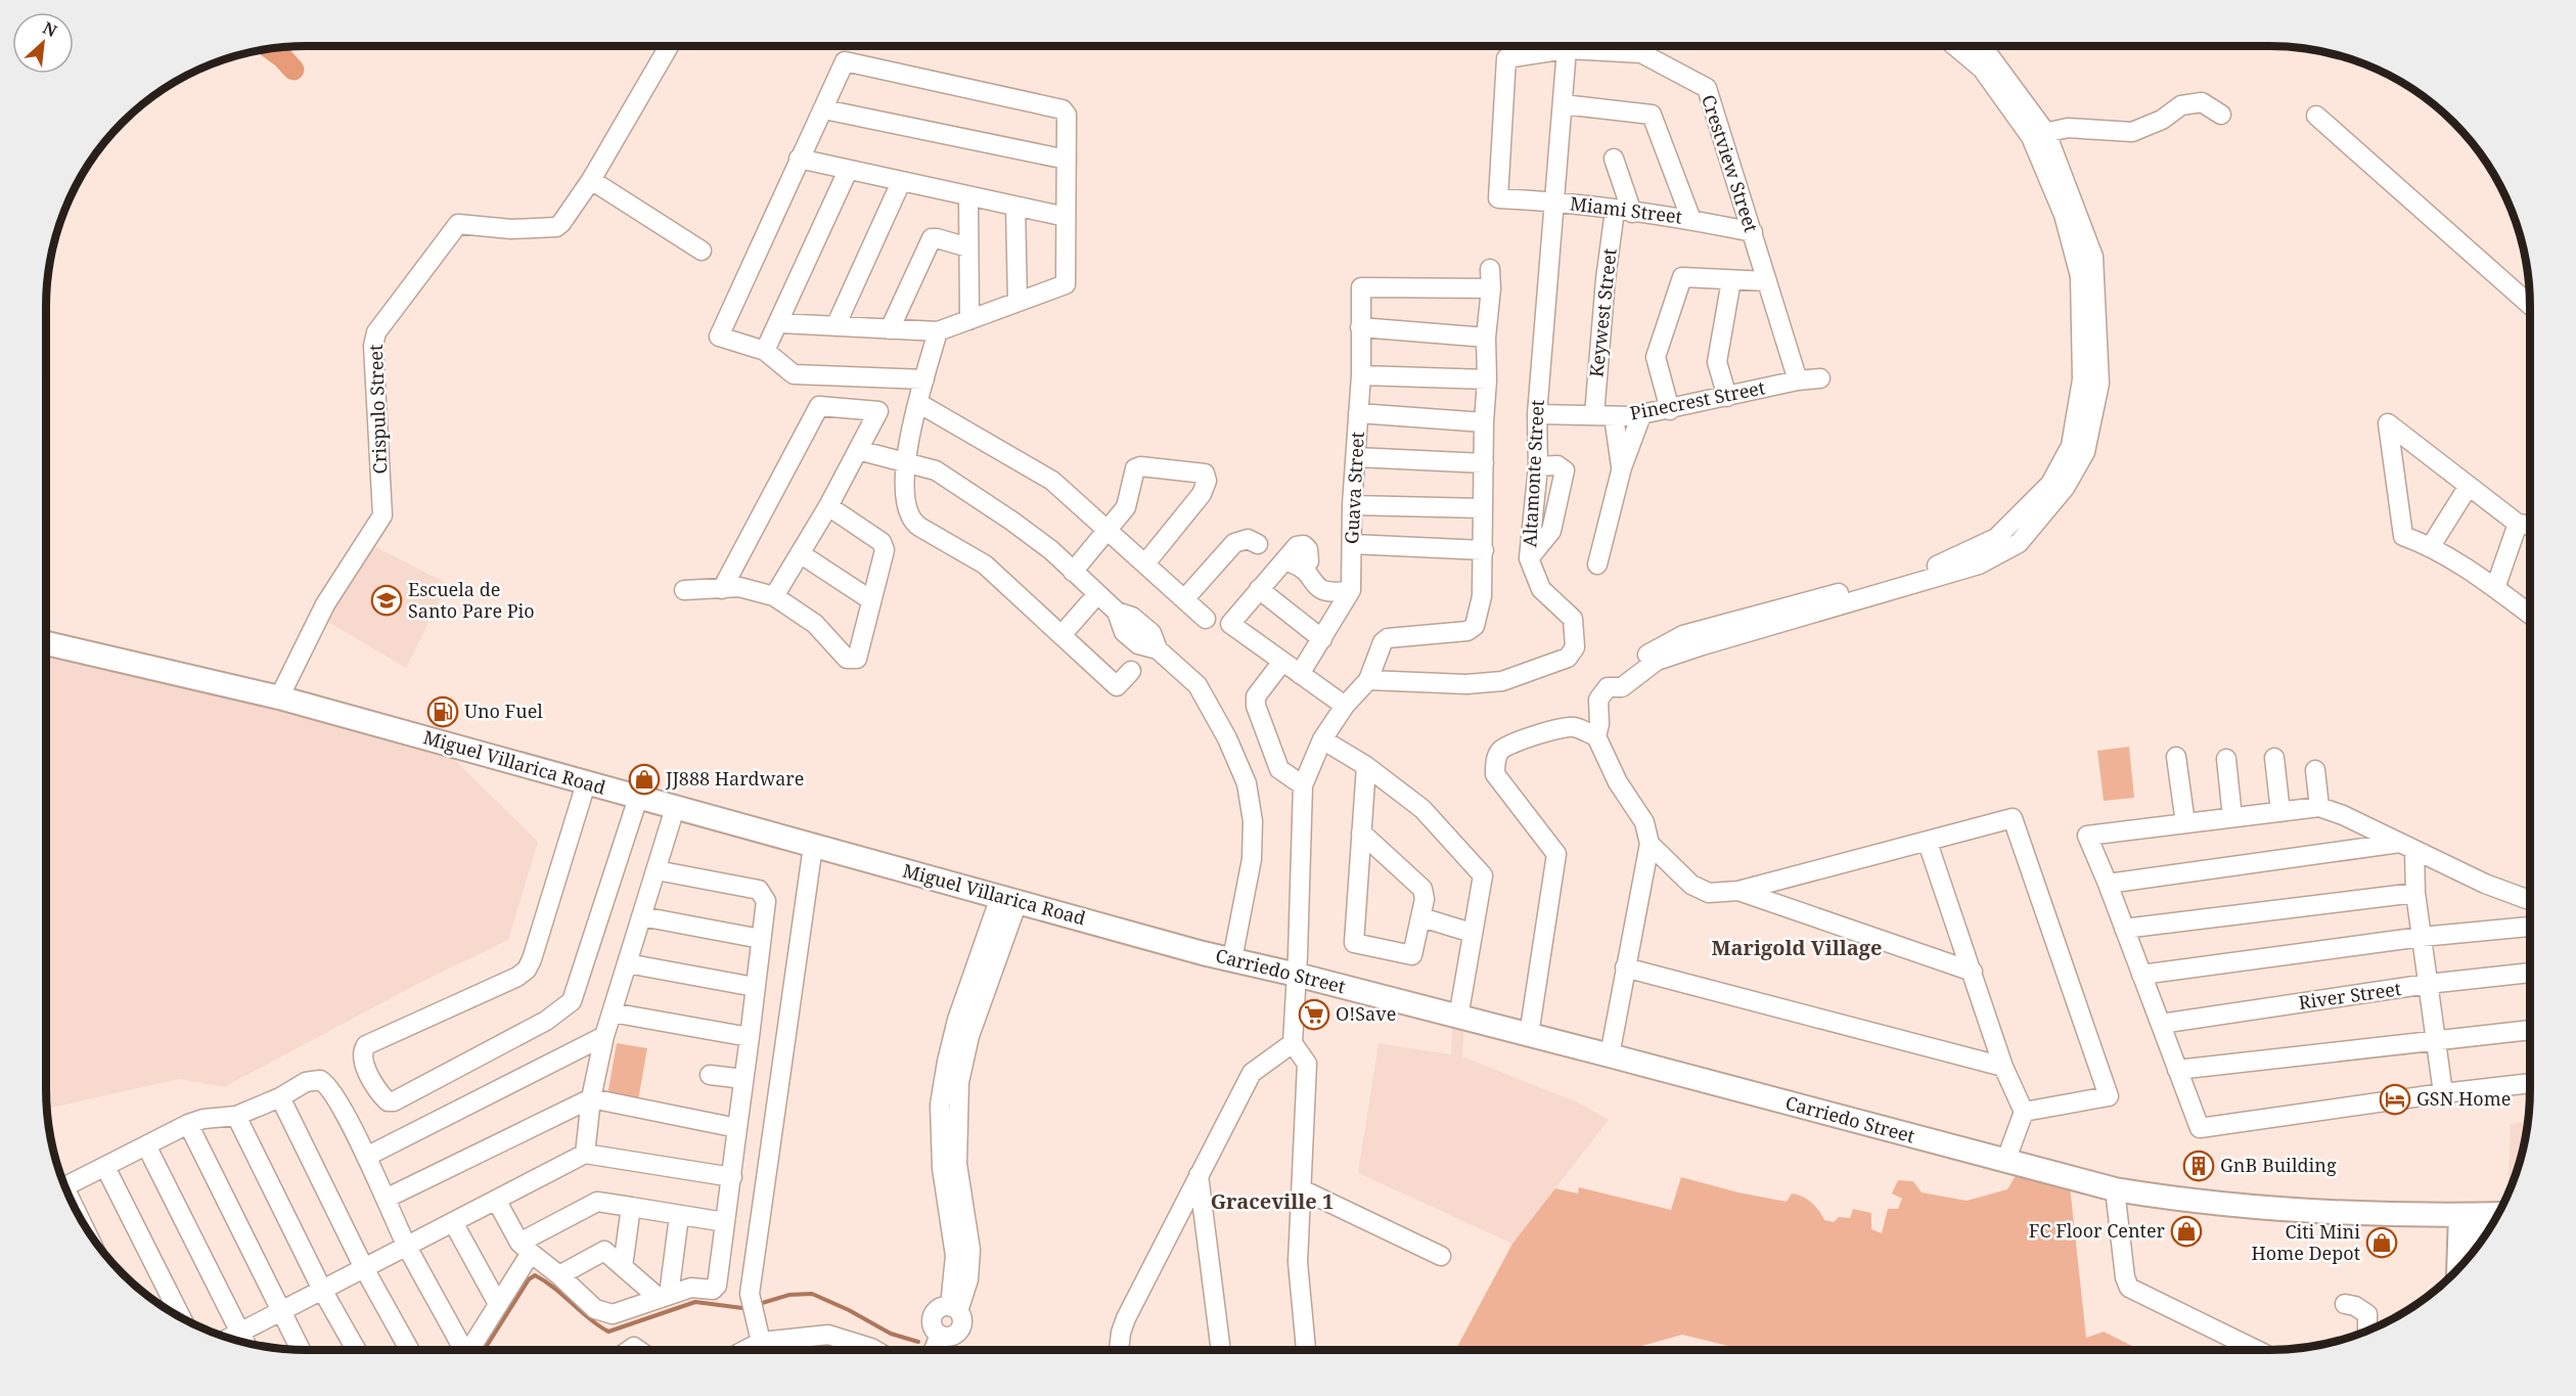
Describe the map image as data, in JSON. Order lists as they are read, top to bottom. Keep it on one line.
{"streets":{"main road":["Miguel Villarica Road","Carriedo Street"],"street":["Crestview Street","Miami Street","Keywest Street","Pinecrest Street","Crispulo Street","Altamonte Street","Guava Street","River Street"]},"crossings":[["Crestview Street","Miami Street"],["Crestview Street","Pinecrest Street"],["Crestview Street","Altamonte Street"],["Miami Street","Keywest Street"],["Miami Street","Altamonte Street"],["Keywest Street","Pinecrest Street"],["Pinecrest Street","Altamonte Street"],["Crispulo Street","Miguel Villarica Road"],["Miguel Villarica Road","Carriedo Street"]],"districts":["Marigold Village","Graceville 1"],"places":{"school or university":["Escuela de Santo Pare Pio"],"fuel station":["Uno Fuel"],"shop":["JJ888 Hardware","FC Floor Center","Citi Mini Home Depot"],"supermarket":["O!Save"],"hotel":["GSN Home"],"building":["GnB Building"]},"north":"top right"}
